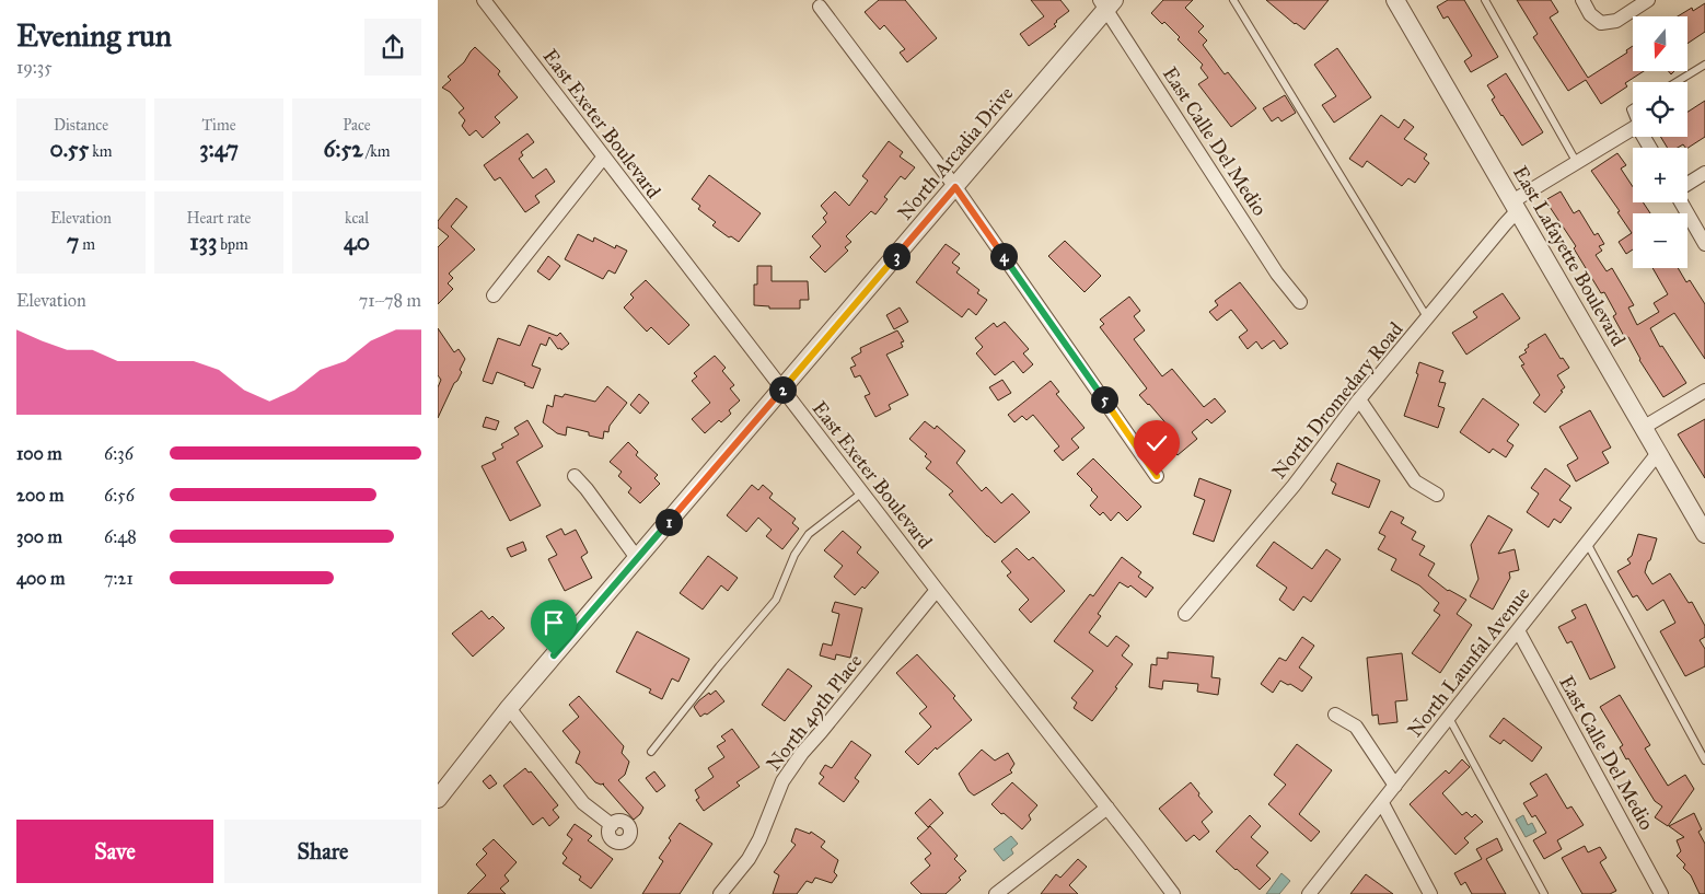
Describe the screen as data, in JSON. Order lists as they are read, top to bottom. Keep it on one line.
{"streets":{"street":["East Exeter Boulevard","East Calle Del Medio","North Arcadia Drive","East Lafayette Boulevard","North Dromedary Road","North Launfal Avenue","North 49th Place"]},"crossings":[["East Exeter Boulevard","North Arcadia Drive"],["East Exeter Boulevard","North 49th Place"],["East Calle Del Medio","North Arcadia Drive"],["East Calle Del Medio","North Launfal Avenue"],["East Lafayette Boulevard","North Dromedary Road"],["East Lafayette Boulevard","North Launfal Avenue"]],"north":"bottom","page":{"heading":["Evening run","19:35"],"map_buttons":["+","−"],"stats":[["Distance","0.55 km"],["Time","3:47"],["Pace","6:52 /km"],["Elevation","7 m"],["Heart rate","133 bpm"],["kcal","40"]],"pins":["3","4","2","5","1"],"chart":["Elevation","71–78 m"],"list":[{"name":"100 m","note":"6:36"},{"name":"200 m","note":"6:56"},{"name":"300 m","note":"6:48"},{"name":"400 m","note":"7:21"}],"buttons":["Save","Share"]}}
